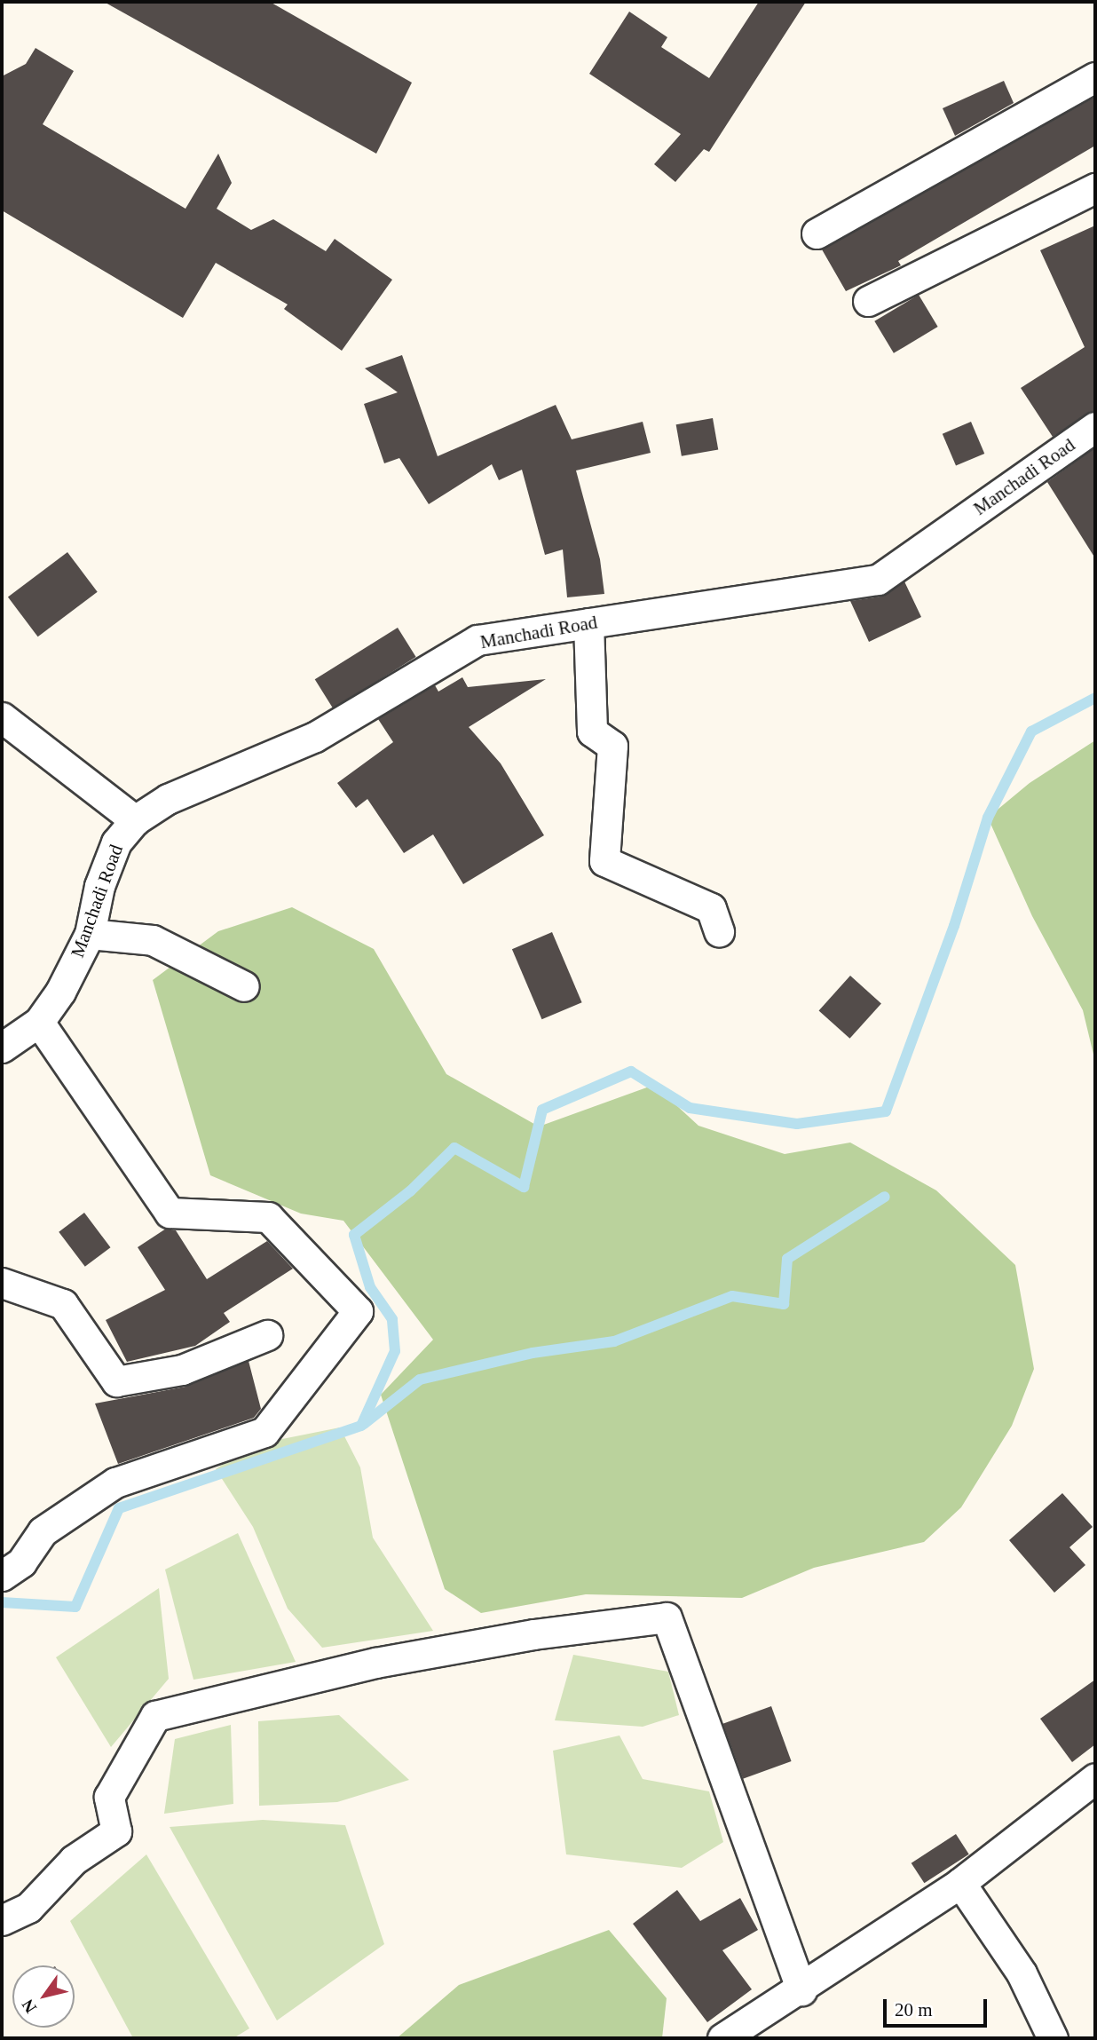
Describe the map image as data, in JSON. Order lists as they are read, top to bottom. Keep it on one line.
{"streets":{"street":["Manchadi Road"]},"scale_bar":"20 m","north":"bottom left"}
